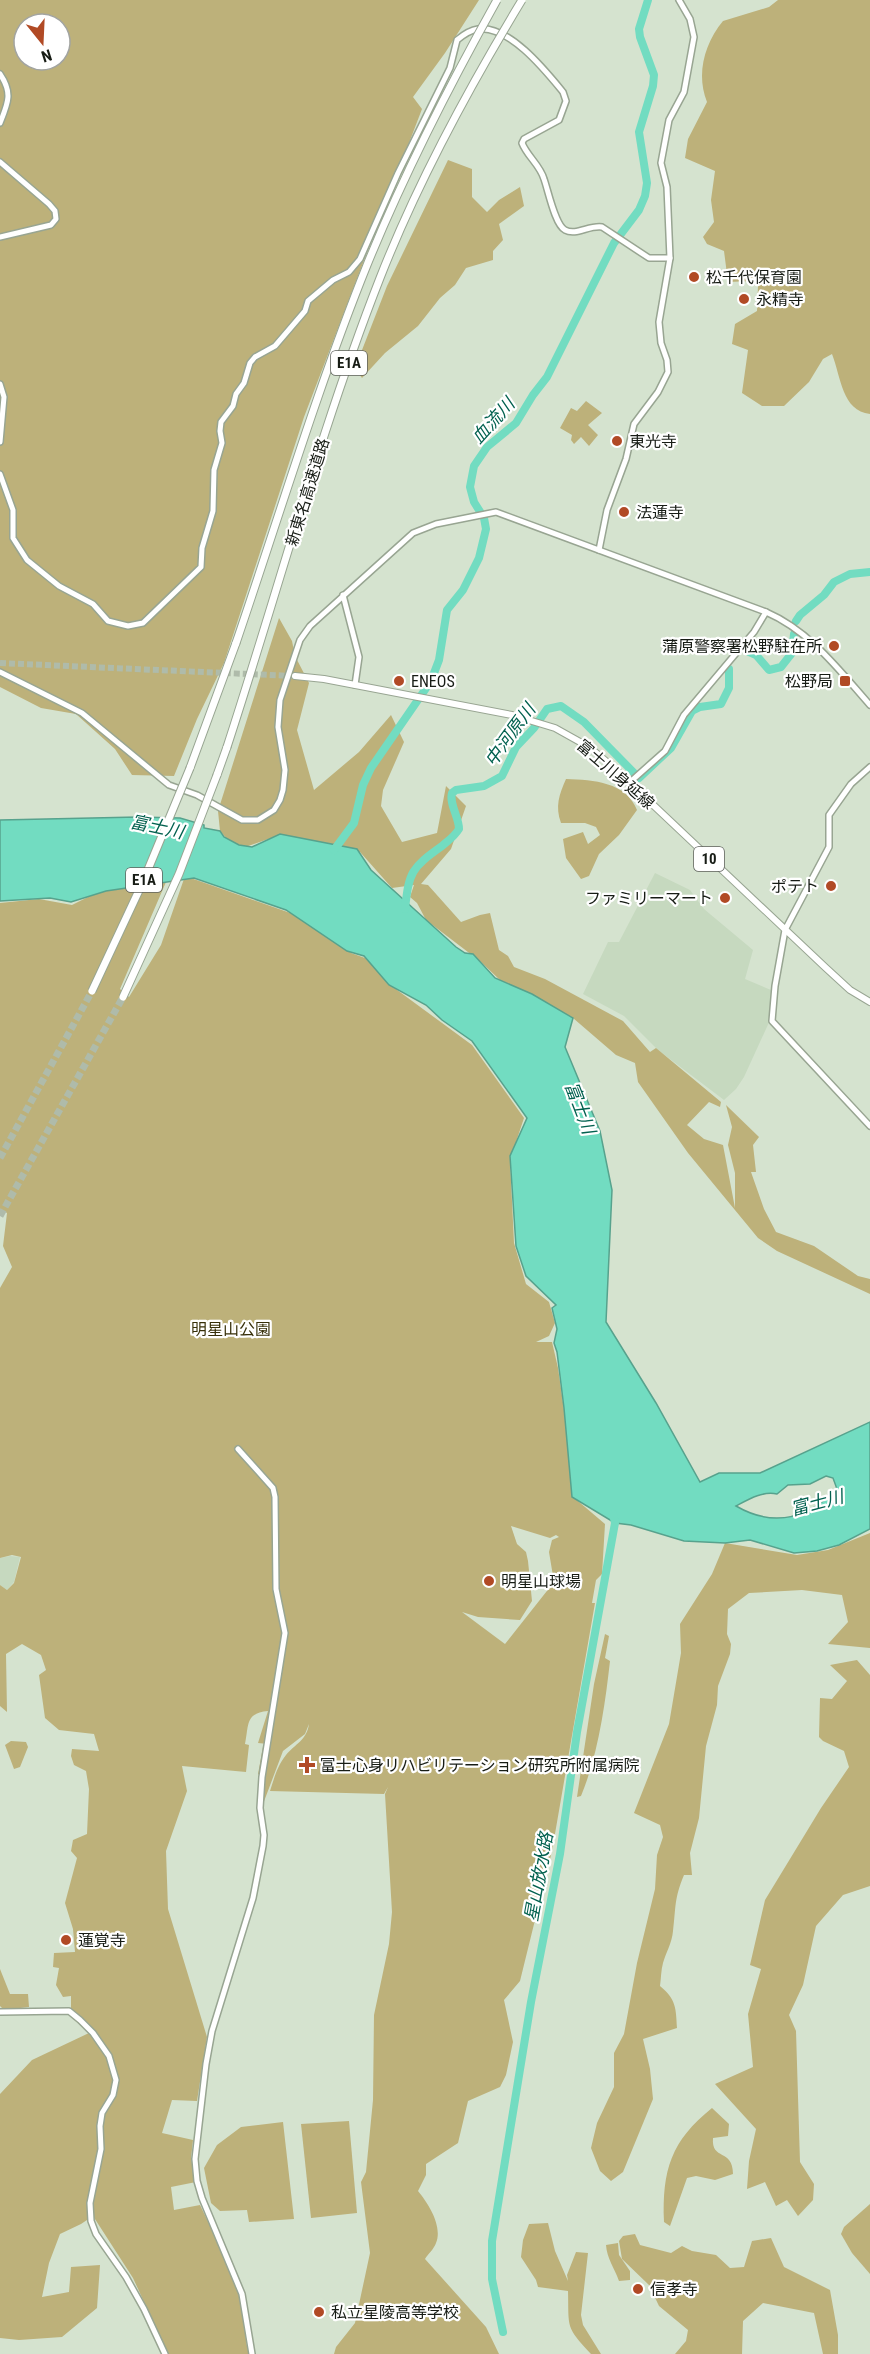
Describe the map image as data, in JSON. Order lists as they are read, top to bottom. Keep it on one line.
{"streets":{"highway":["E1A","新東名高速道路"],"main road":["富士川身延線","10"]},"water":["血流川","中河原川","富士川","星山放水路"],"parks":["明星山公園"],"places":{"other":["松千代保育園","永精寺","東光寺","法蓮寺","蒲原警察署松野駐在所","ENEOS","ポテト","ファミリーマート","明星山球場","蓮覚寺","信孝寺","私立星陵高等学校"],"transit":["松野局"],"health":["富士心身リハビリテーション研究所附属病院"]},"north":"bottom"}
